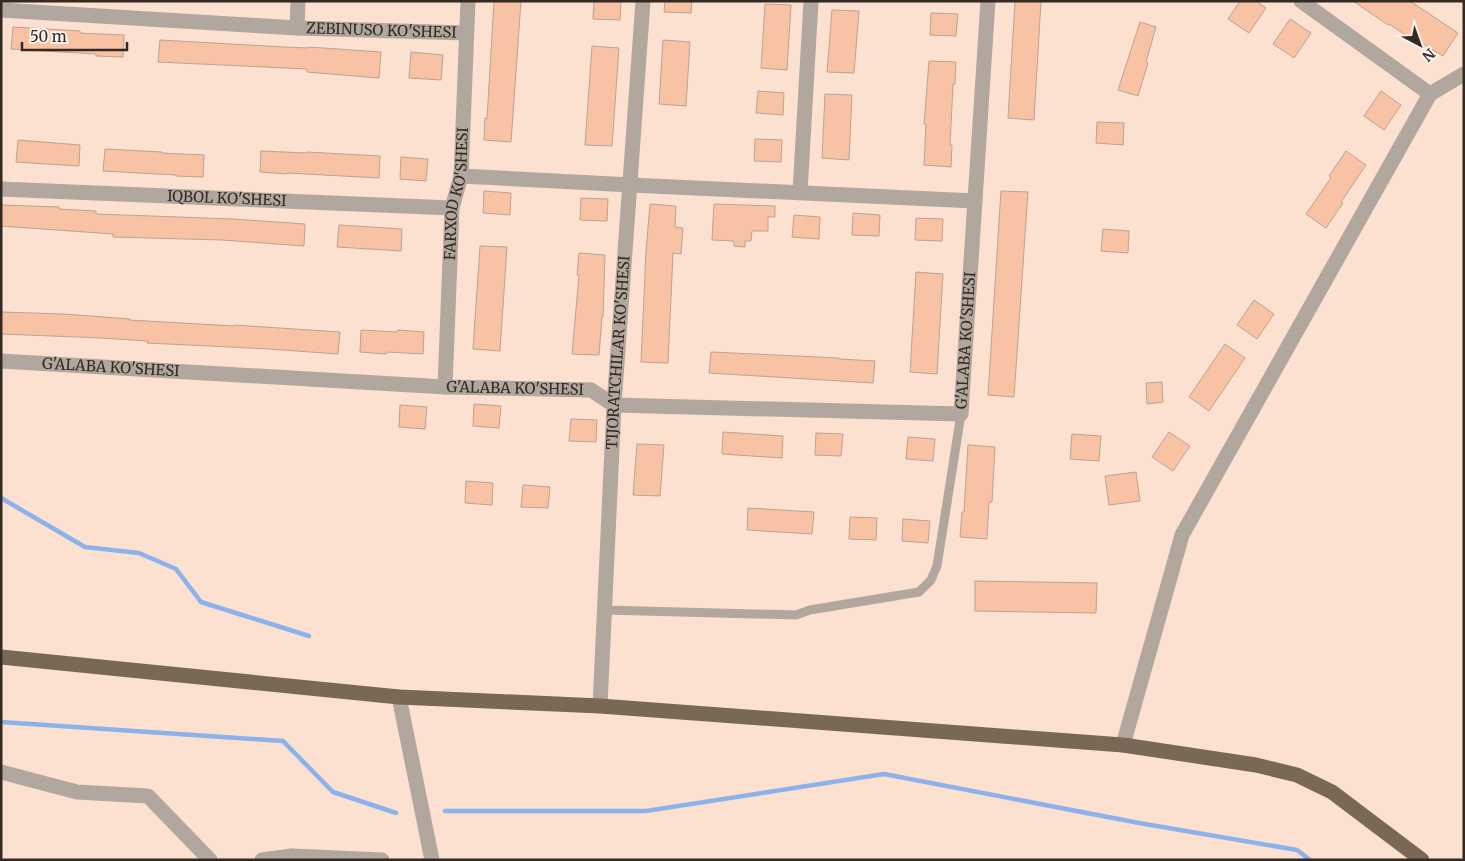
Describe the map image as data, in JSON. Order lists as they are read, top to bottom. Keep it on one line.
{"streets":{"street":["ZEBINUSO KO'SHESI","FARXOD KO'SHESI","IQBOL KO'SHESI","G'ALABA KO'SHESI","TIJORATCHILAR KO'SHESI"]},"crossings":[["ZEBINUSO KO'SHESI","FARXOD KO'SHESI"],["FARXOD KO'SHESI","IQBOL KO'SHESI"],["FARXOD KO'SHESI","G'ALABA KO'SHESI"],["G'ALABA KO'SHESI","TIJORATCHILAR KO'SHESI"]],"scale_bar":"50 m","north":"bottom right"}
